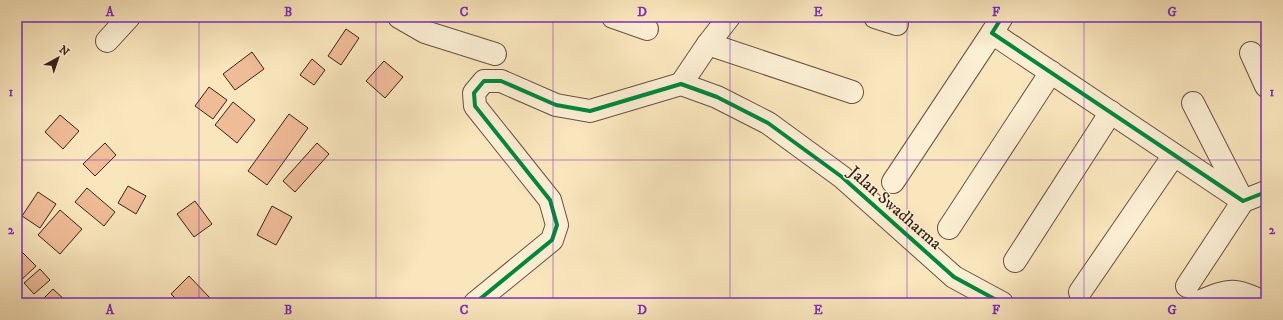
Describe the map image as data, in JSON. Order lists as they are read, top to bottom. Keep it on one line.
{"streets":{"street":["Jalan Swadharma"]},"north":"top right","grid":{"columns":["A","B","C","D","E","F","G"],"rows":["1","2"]}}
